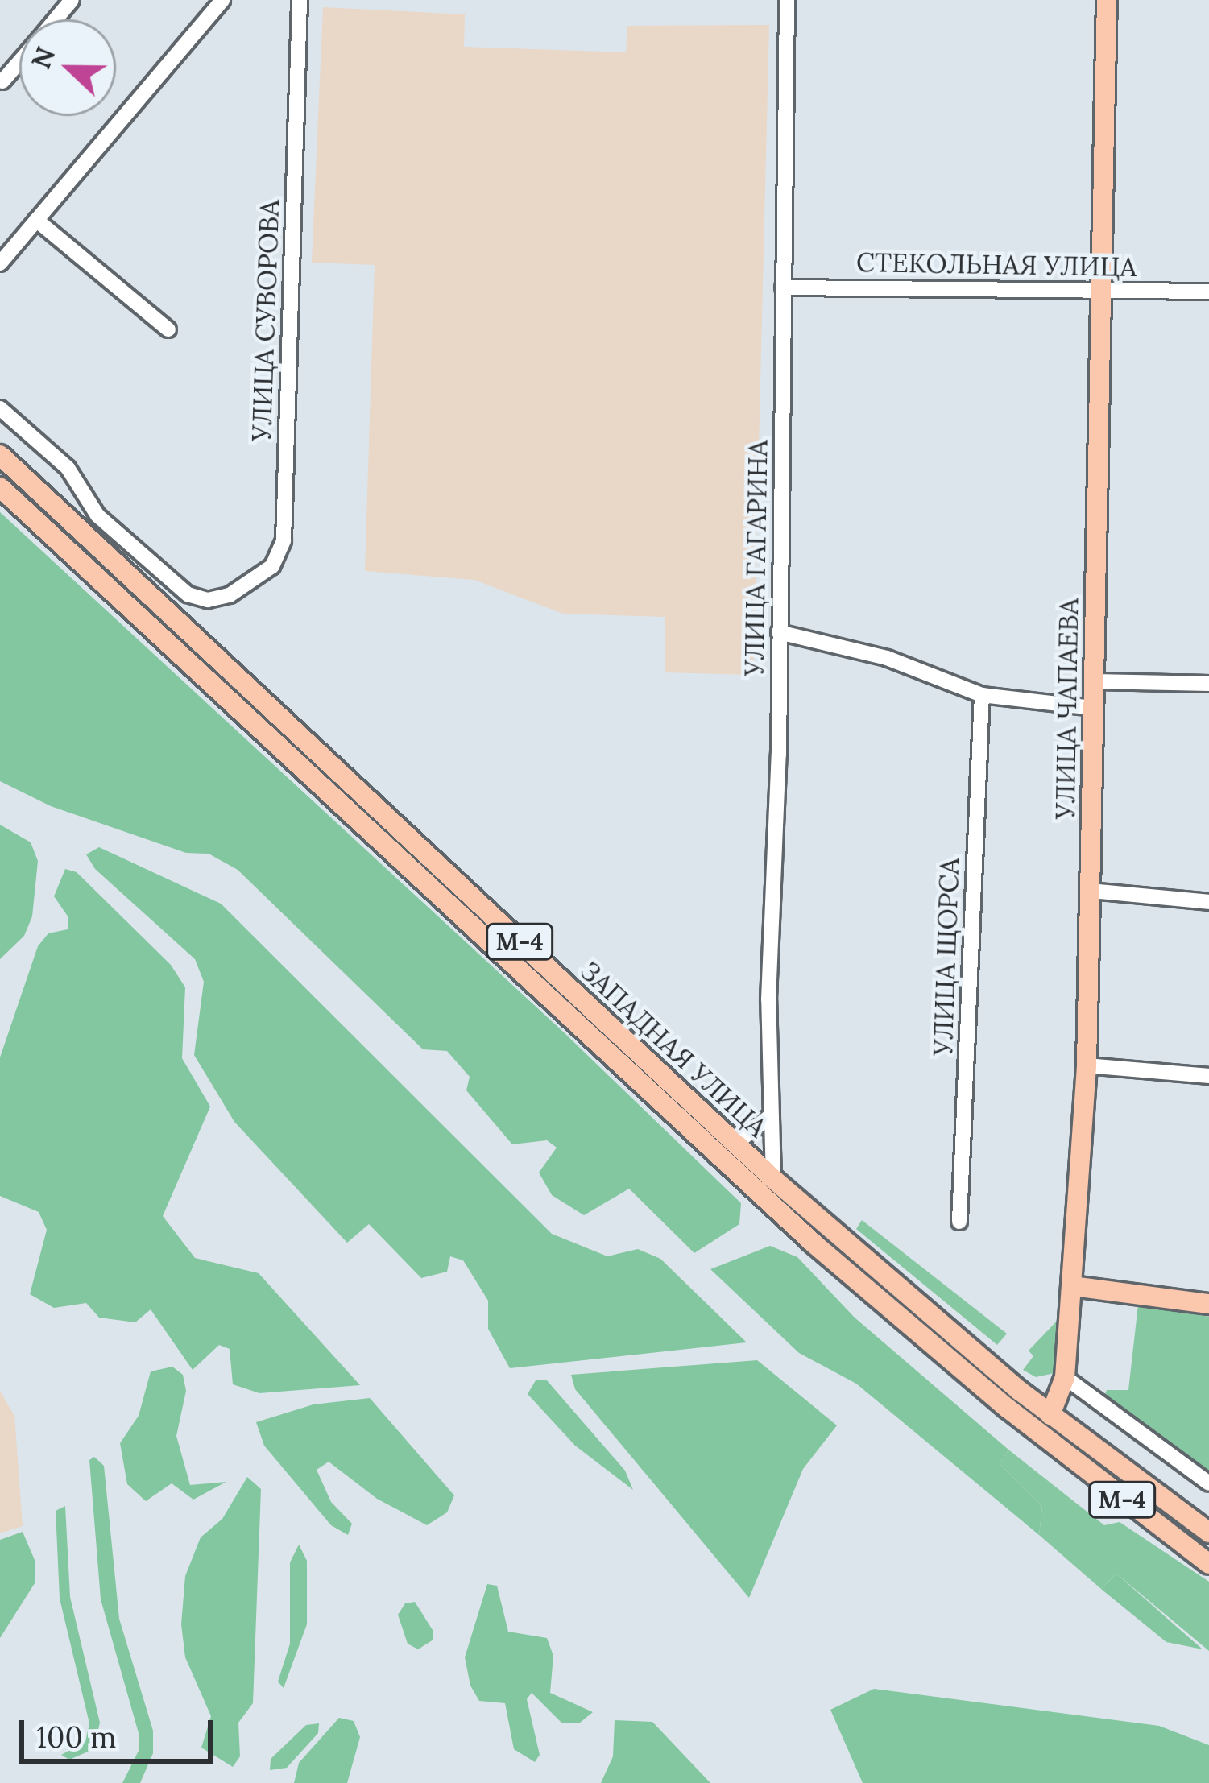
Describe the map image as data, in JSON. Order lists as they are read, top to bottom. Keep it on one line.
{"streets":{"main road":["УЛИЦА ЧАПАЕВА","М-4","ЗАПАДНАЯ УЛИЦА"],"street":["СТЕКОЛЬНАЯ УЛИЦА","УЛИЦА СУВОРОВА","УЛИЦА ГАГАРИНА","УЛИЦА ЩОРСА"]},"crossings":[["СТЕКОЛЬНАЯ УЛИЦА","УЛИЦА ГАГАРИНА"],["СТЕКОЛЬНАЯ УЛИЦА","УЛИЦА ЧАПАЕВА"],["УЛИЦА ГАГАРИНА","ЗАПАДНАЯ УЛИЦА"],["УЛИЦА ЧАПАЕВА","ЗАПАДНАЯ УЛИЦА"]],"scale_bar":"100 m","north":"left"}
